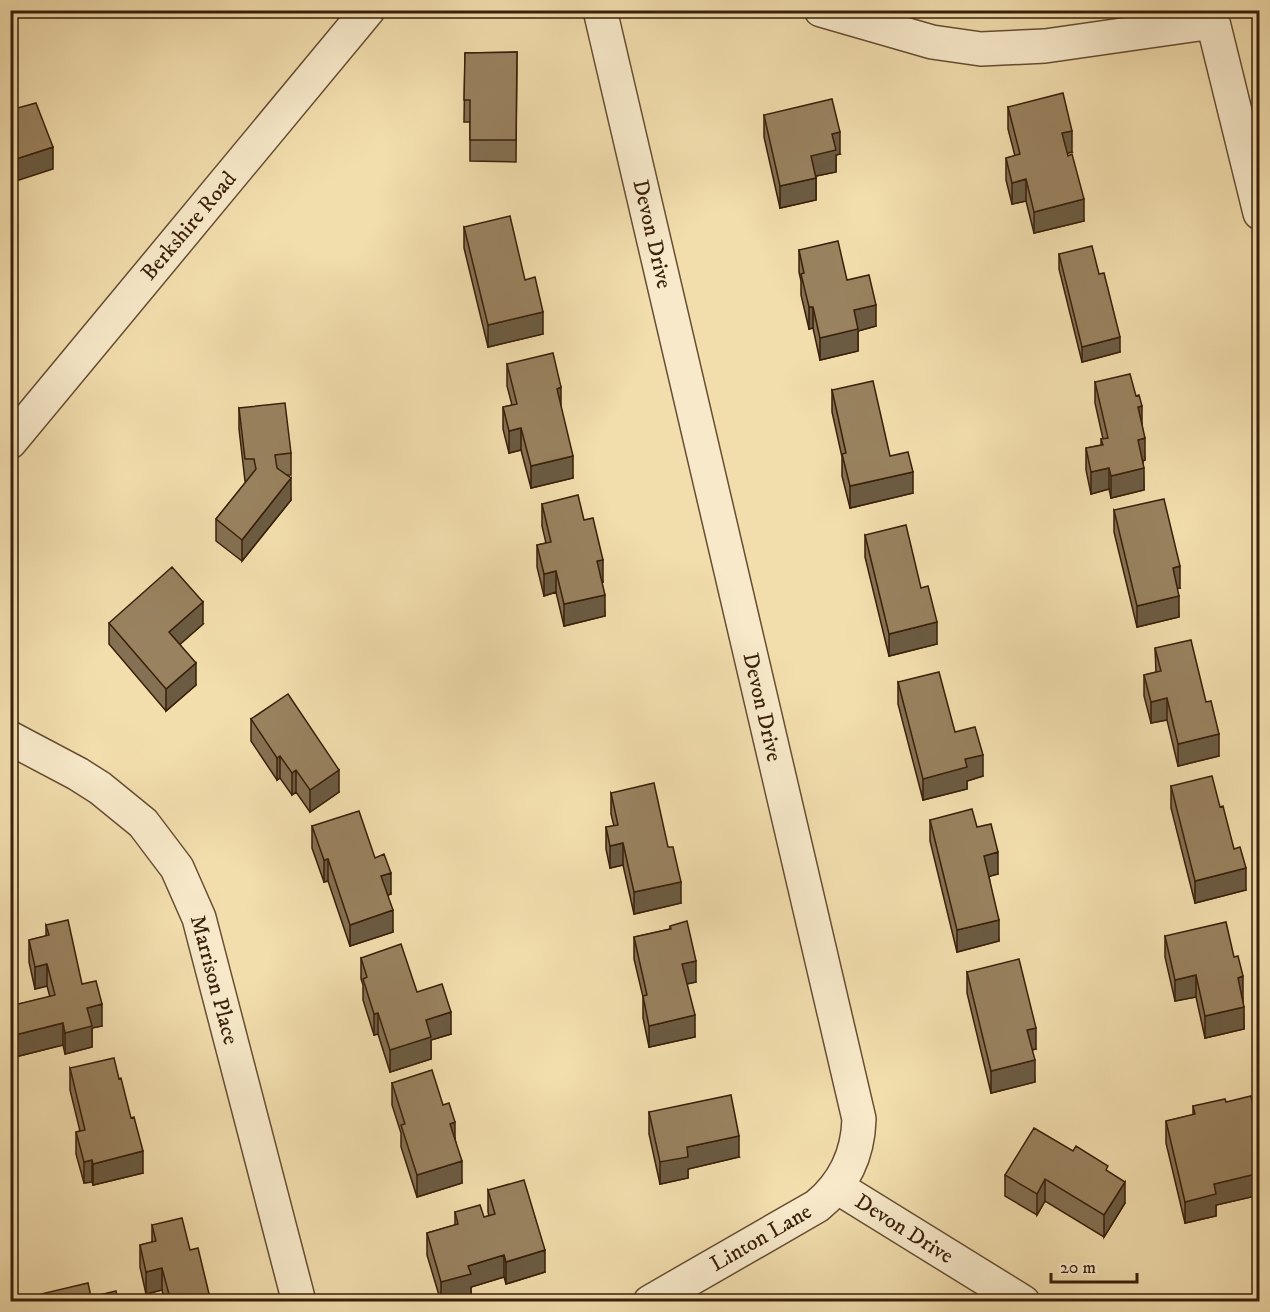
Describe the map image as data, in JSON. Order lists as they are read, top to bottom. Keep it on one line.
{"streets":{"street":["Berkshire Road","Devon Drive","Marrison Place","Linton Lane"]},"crossings":[["Devon Drive","Linton Lane"]],"scale_bar":"20 m"}
